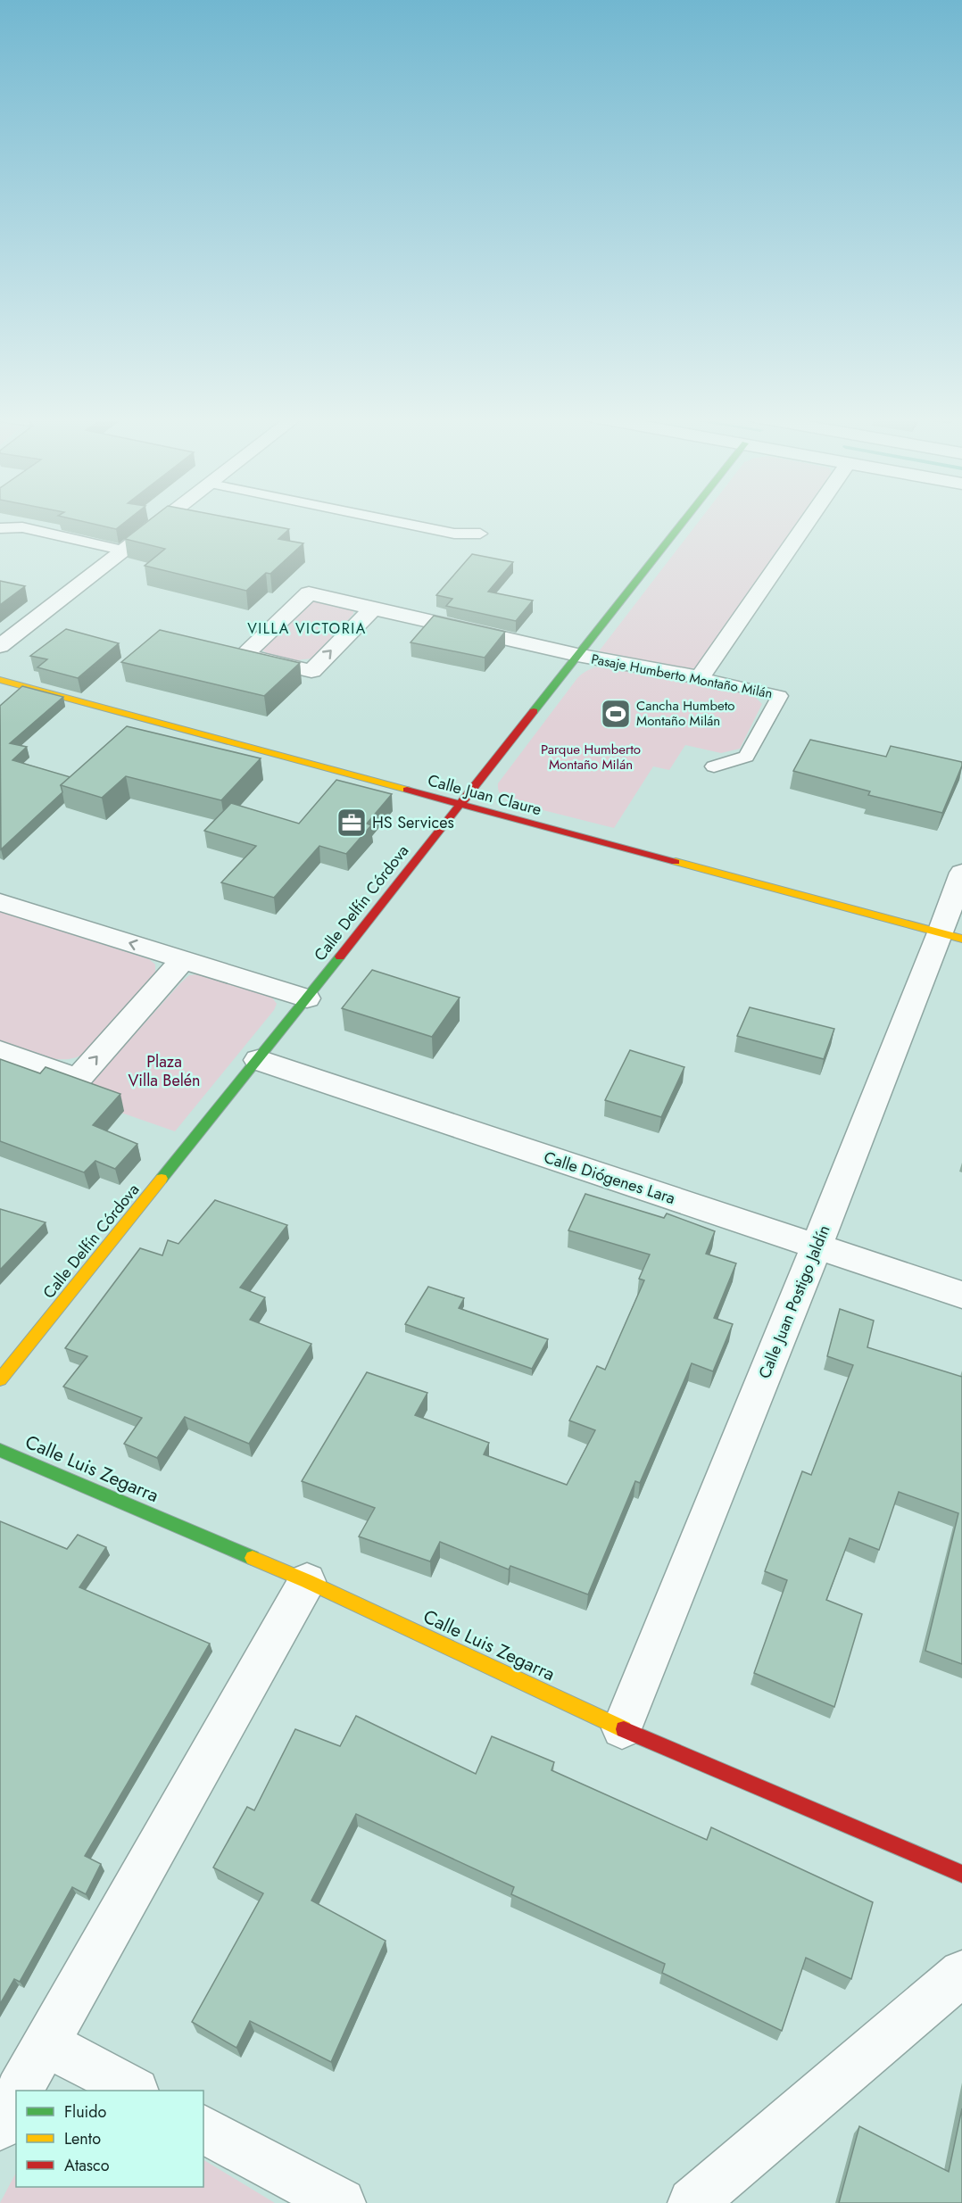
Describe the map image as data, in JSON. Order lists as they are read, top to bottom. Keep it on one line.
{"streets":{"street":["Pasaje Humberto Montaño Milán","Calle Juan Claure","Calle Delfín Córdova","Calle Diógenes Lara","Calle Juan Postigo Jaldín","Calle Luis Zegarra"]},"crossings":[["Pasaje Humberto Montaño Milán","Calle Delfín Córdova"],["Calle Juan Claure","Calle Delfín Córdova"],["Calle Juan Claure","Calle Juan Postigo Jaldín"],["Calle Delfín Córdova","Calle Diógenes Lara"],["Calle Diógenes Lara","Calle Juan Postigo Jaldín"],["Calle Juan Postigo Jaldín","Calle Luis Zegarra"]],"districts":["VILLA VICTORIA"],"parks":["Parque Humberto Montaño Milán","Plaza Villa Belén"],"places":{"sports":["Cancha Humbeto Montaño Milán"],"office":["HS Services"]},"legend":["Fluido","Lento","Atasco"]}
